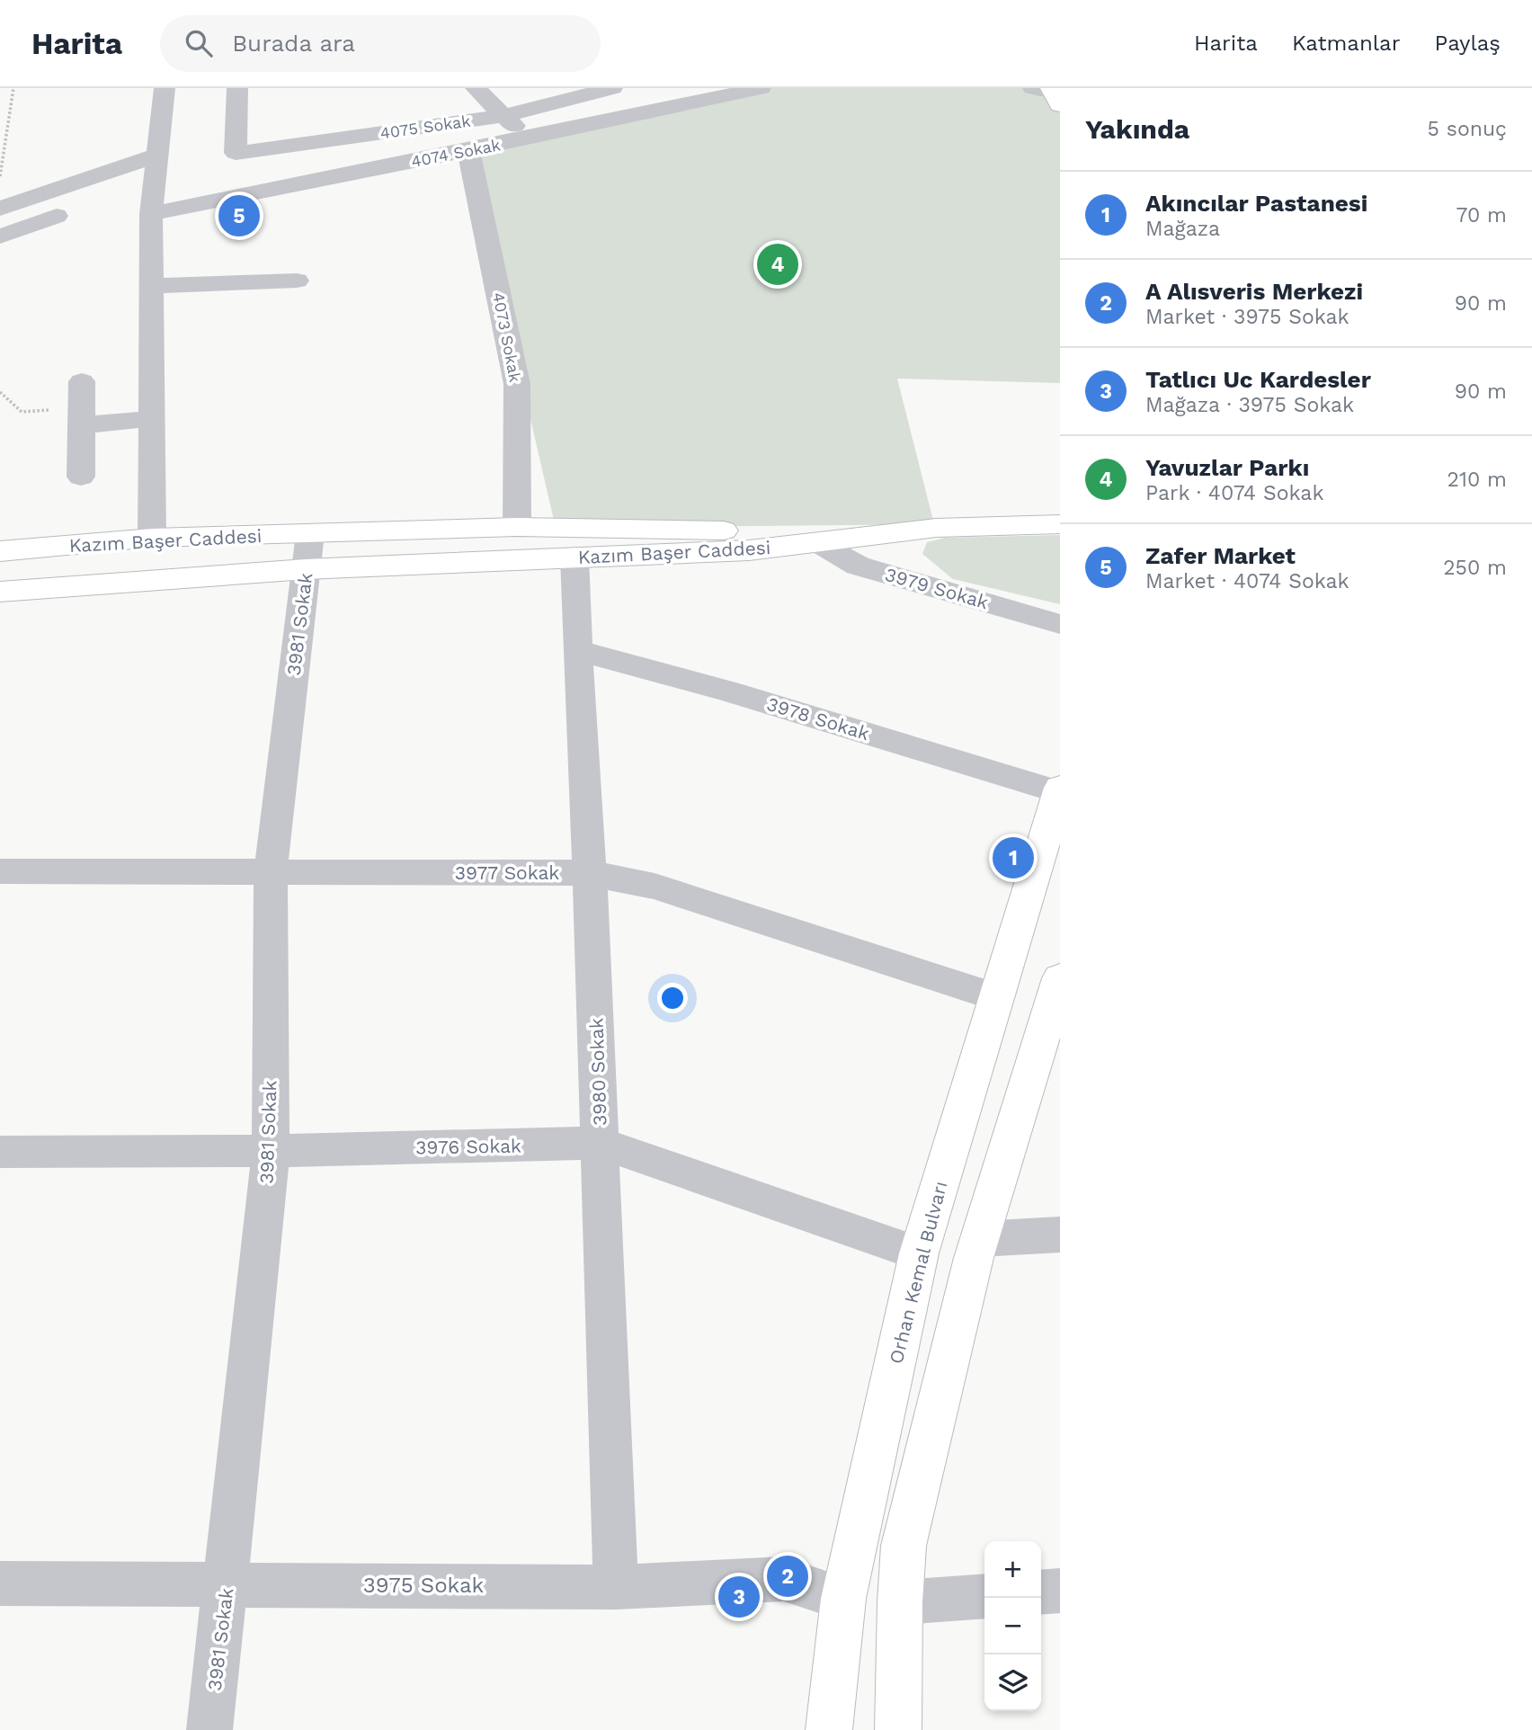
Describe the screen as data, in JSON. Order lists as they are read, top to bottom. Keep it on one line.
{"streets":{"main road":["Kazım Başer Caddesi","Orhan Kemal Bulvarı"],"street":["4075 Sokak","4074 Sokak","4073 Sokak","3979 Sokak","3981 Sokak","3978 Sokak","3977 Sokak","3980 Sokak","3976 Sokak","3975 Sokak"]},"crossings":[["4074 Sokak","4073 Sokak"],["4073 Sokak","Kazım Başer Caddesi"],["Kazım Başer Caddesi","3981 Sokak"],["Kazım Başer Caddesi","3980 Sokak"],["3981 Sokak","3977 Sokak"],["3981 Sokak","3976 Sokak"],["3981 Sokak","3975 Sokak"],["3978 Sokak","3980 Sokak"],["3978 Sokak","Orhan Kemal Bulvarı"],["3977 Sokak","3980 Sokak"],["3977 Sokak","Orhan Kemal Bulvarı"],["3980 Sokak","3976 Sokak"],["3980 Sokak","3975 Sokak"],["3976 Sokak","Orhan Kemal Bulvarı"],["Orhan Kemal Bulvarı","3975 Sokak"]],"page":{"header":"Harita","search":"Burada ara","nav":["Harita","Katmanlar","Paylaş"],"heading":["Yakında","5 sonuç"],"list":[{"mark":"1","name":"Akıncılar Pastanesi","note":"Mağaza","value":"70 m"},{"mark":"2","name":"A Alısveris Merkezi","note":"Market · 3975 Sokak","value":"90 m"},{"mark":"3","name":"Tatlıcı Uc Kardesler","note":"Mağaza · 3975 Sokak","value":"90 m"},{"mark":"4","name":"Yavuzlar Parkı","note":"Park · 4074 Sokak","value":"210 m"},{"mark":"5","name":"Zafer Market","note":"Market · 4074 Sokak","value":"250 m"}],"pins":["5","4","1","2","3"],"map_buttons":["+","−"]}}
